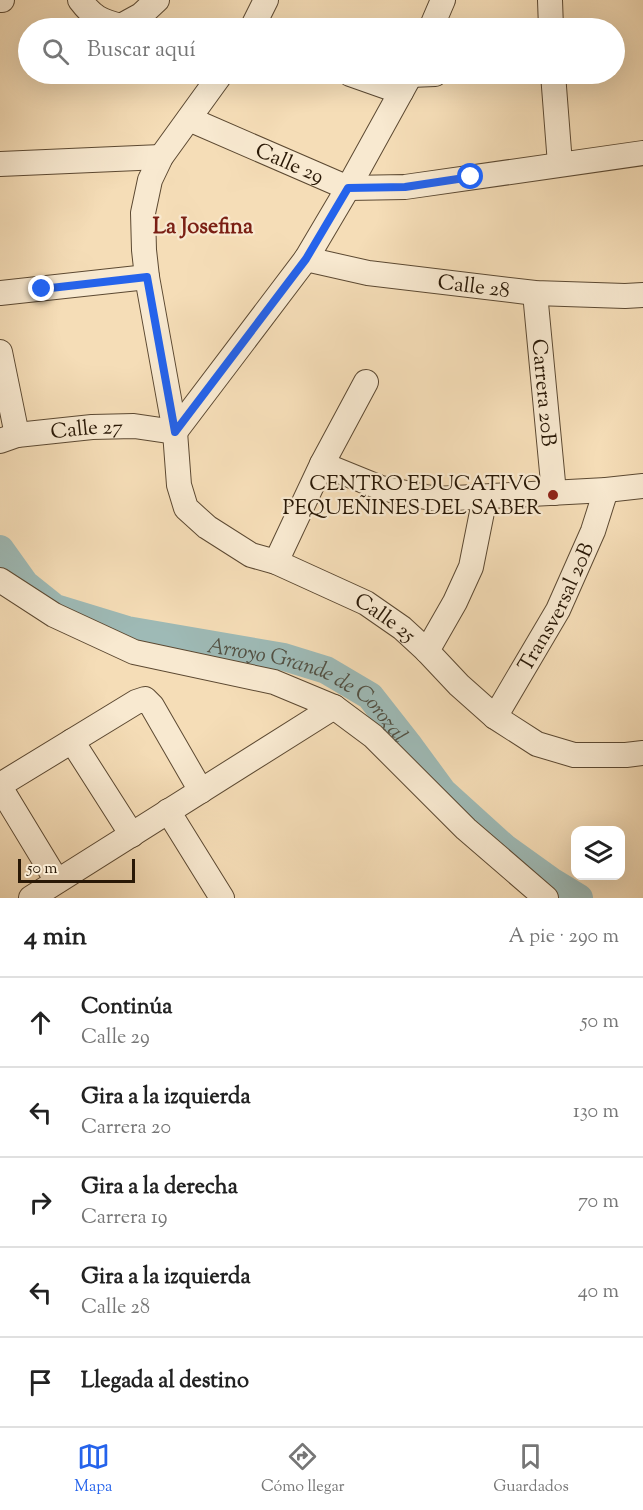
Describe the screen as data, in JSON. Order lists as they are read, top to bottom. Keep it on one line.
{"streets":{"street":["Calle 29","Calle 28","Carrera 20B","Calle 27","Transversal 20B","Calle 25"]},"crossings":[["Calle 29","Calle 25"],["Calle 28","Carrera 20B"],["Calle 27","Calle 25"],["Transversal 20B","Calle 25"]],"districts":["La Josefina"],"water":["Arroyo Grande de Corozal"],"places":["CENTRO EDUCATIVO PEQUEÑINES DEL SABER"],"scale_bar":"50 m","page":{"search":"Buscar aquí","scale":"50 m","heading":["4 min","A pie · 290 m"],"list":[["Continúa","Calle 29","50 m"],["Gira a la izquierda","Carrera 20","130 m"],["Gira a la derecha","Carrera 19","70 m"],["Gira a la izquierda","Calle 28","40 m"],"Llegada al destino"],"nav":["Mapa","Cómo llegar","Guardados"]}}
